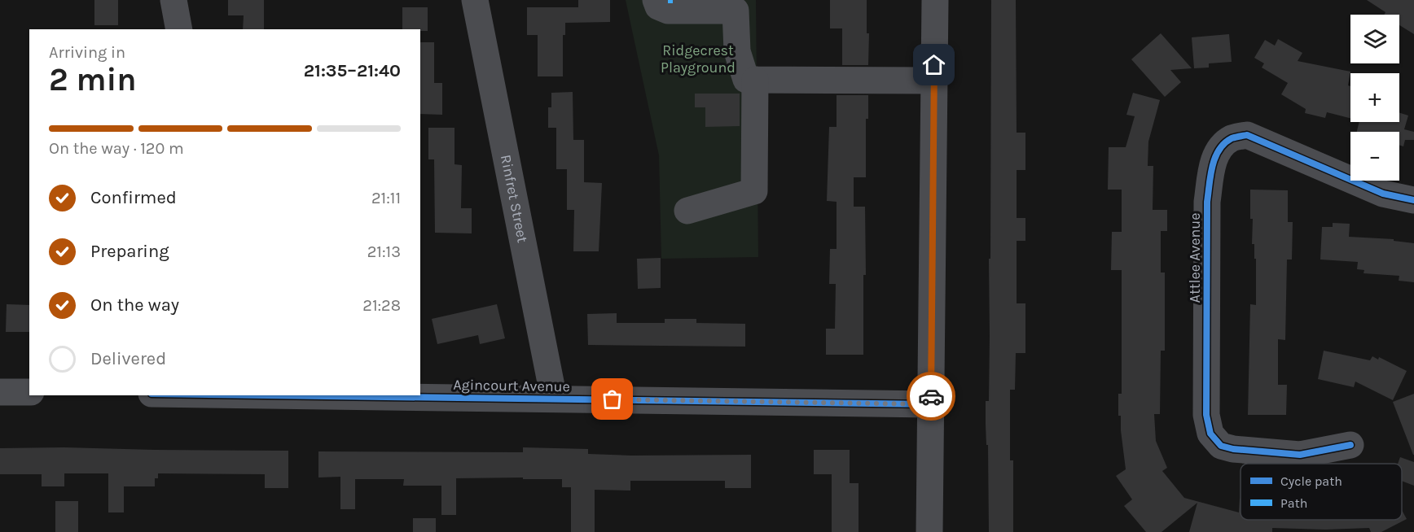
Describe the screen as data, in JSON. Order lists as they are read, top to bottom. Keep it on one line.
{"streets":{"street":["Rinfret Street","Attlee Avenue","Agincourt Avenue"]},"crossings":[["Rinfret Street","Agincourt Avenue"]],"parks":["Ridgecrest Playground"],"legend":["Cycle path","Path"],"page":{"map_buttons":["+","−"],"heading":["2 min","Arriving in","21:35–21:40"],"bar":"On the way · 120 m","list":[["Confirmed","21:11"],["Preparing","21:13"],["On the way","21:28"],"Delivered"]}}
